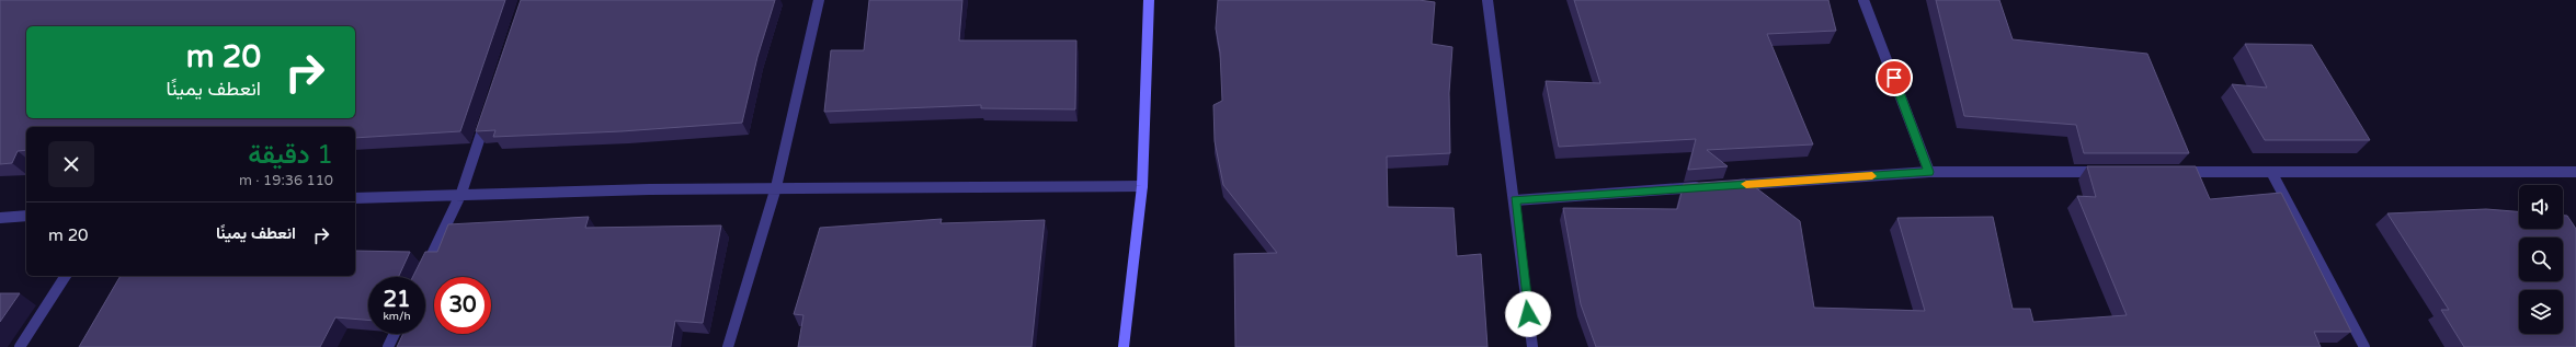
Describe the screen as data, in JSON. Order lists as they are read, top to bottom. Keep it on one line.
{"page":{"turn":["20 m","انعطف يمينًا"],"heading":["1 دقيقة","110 m · 19:36"],"list":[{"name":"انعطف يمينًا","value":"20 m"}],"speed":"21 km/h","limit":"30"}}
